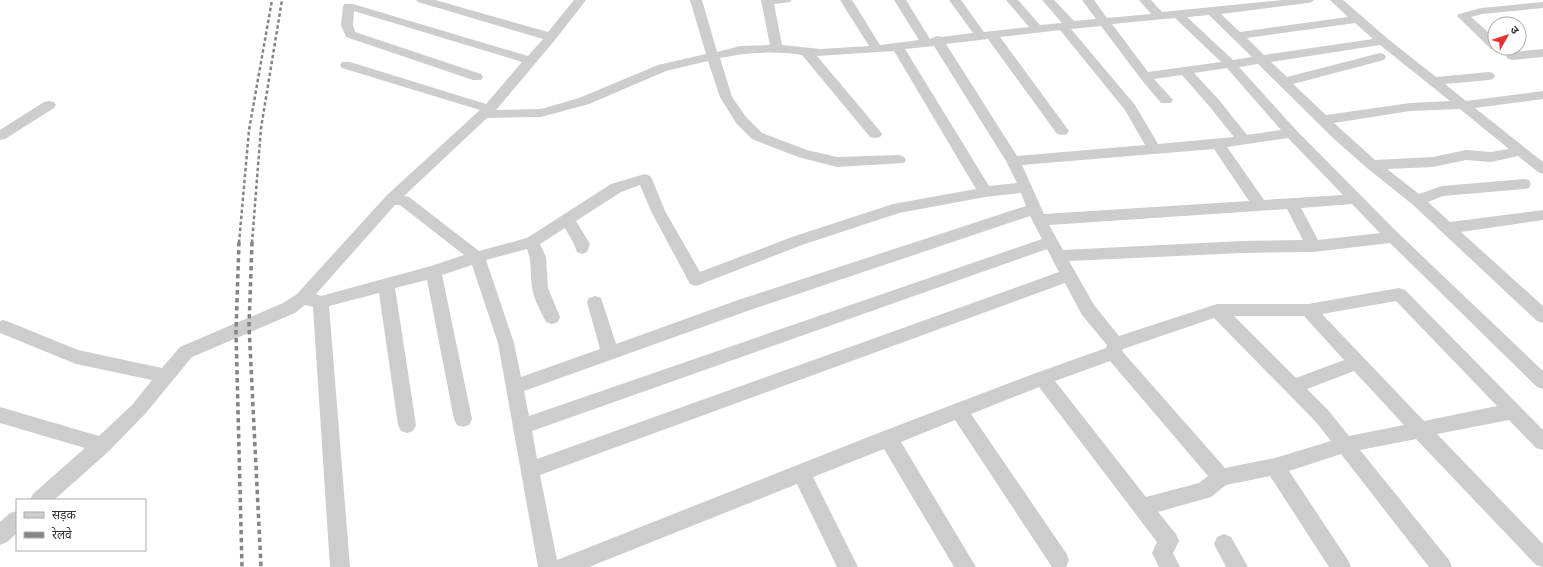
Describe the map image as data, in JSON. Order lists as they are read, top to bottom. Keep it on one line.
{"legend":["सड़क","रेलवे"],"north":"top right"}
